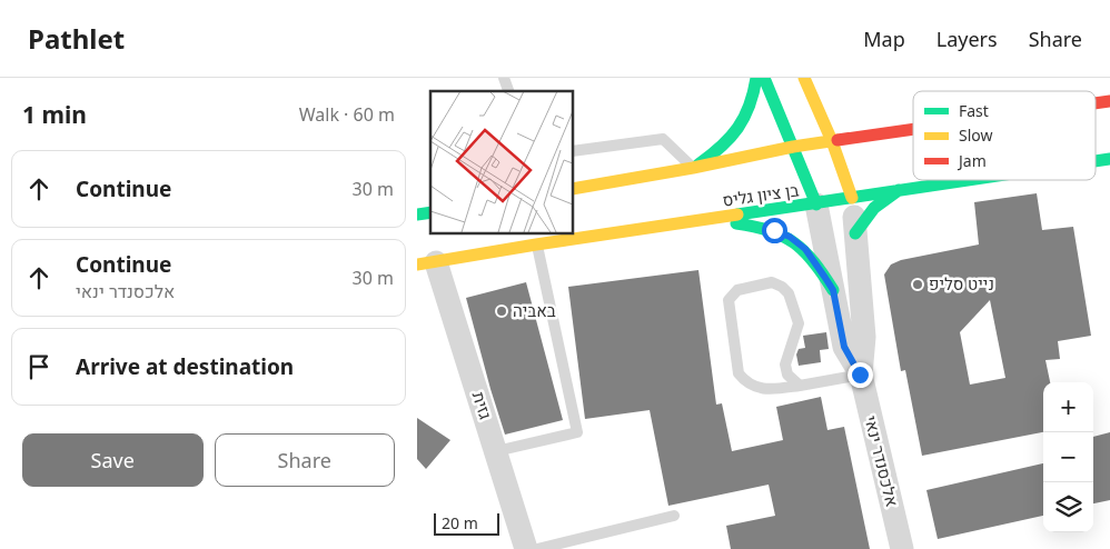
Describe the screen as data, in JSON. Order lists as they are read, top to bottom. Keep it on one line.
{"streets":{"street":["בן ציון גליס","גזית","אלכסנדר ינאי"]},"crossings":[["בן ציון גליס","גזית"],["בן ציון גליס","אלכסנדר ינאי"]],"places":["נייט סליפ","באביה"],"legend":["Fast","Slow","Jam"],"scale_bar":"20 m","page":{"header":"Pathlet","nav":["Map","Layers","Share"],"heading":["1 min","Walk · 60 m"],"list":[["Continue","30 m"],["Continue","אלכסנדר ינאי","30 m"],"Arrive at destination"],"map_buttons":["+","−"],"buttons":["Save","Share"],"scale":"20 m"}}
